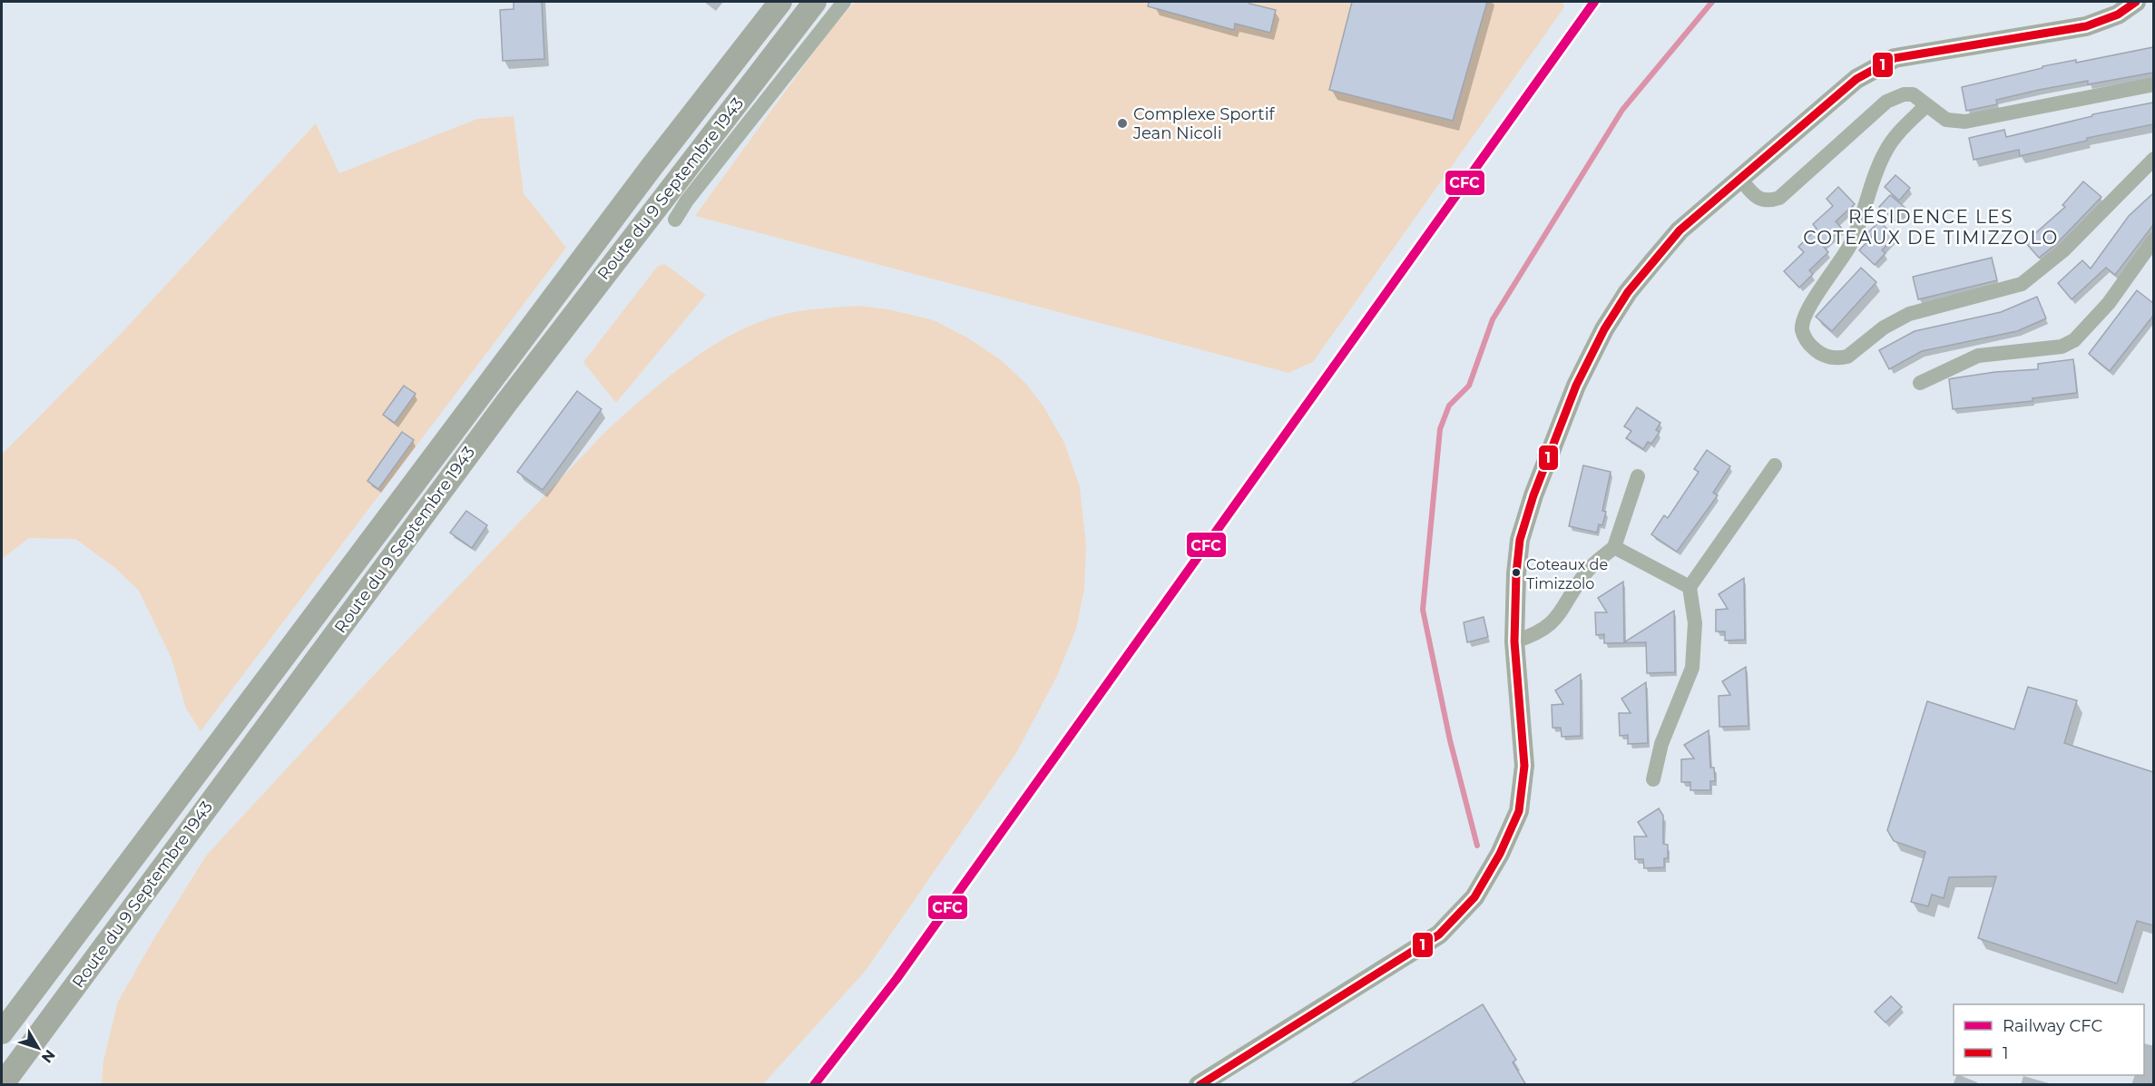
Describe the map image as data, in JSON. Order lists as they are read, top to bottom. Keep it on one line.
{"streets":{"main road":["Route du 9 Septembre 1943"]},"districts":["RÉSIDENCE LES COTEAUX DE TIMIZZOLO"],"places":["Complexe Sportif Jean Nicoli","Coteaux de Timizzolo"],"lines":["rail line CFC","transit line 1"],"legend":["Railway CFC","1"],"north":"bottom right"}
